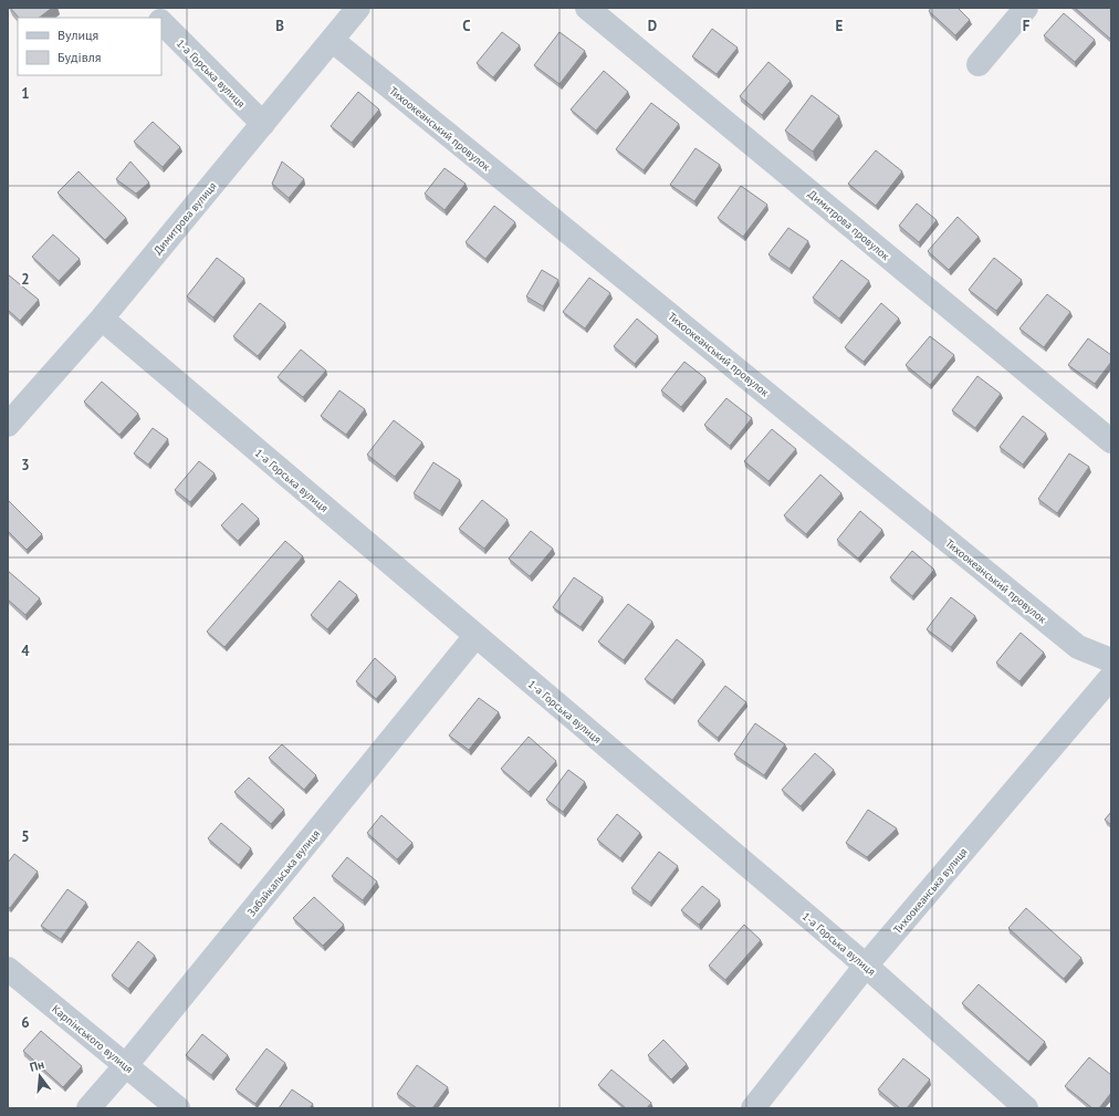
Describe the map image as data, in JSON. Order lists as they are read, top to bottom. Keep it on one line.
{"streets":{"street":["1-а Горська вулиця","Тихоокеанський провулок","Димитрова вулиця","Димитрова провулок","Забайкальська вулиця","Тихоокеанська вулиця","Карпінського вулиця"]},"crossings":[["1-а Горська вулиця","Димитрова вулиця"],["1-а Горська вулиця","Забайкальська вулиця"],["1-а Горська вулиця","Тихоокеанська вулиця"],["Тихоокеанський провулок","Димитрова вулиця"],["Забайкальська вулиця","Карпінського вулиця"]],"legend":["Вулиця","Будівля"],"north":"top","grid":{"columns":["B","C","D","E","F"],"rows":["1","2","3","4","5","6"]}}
